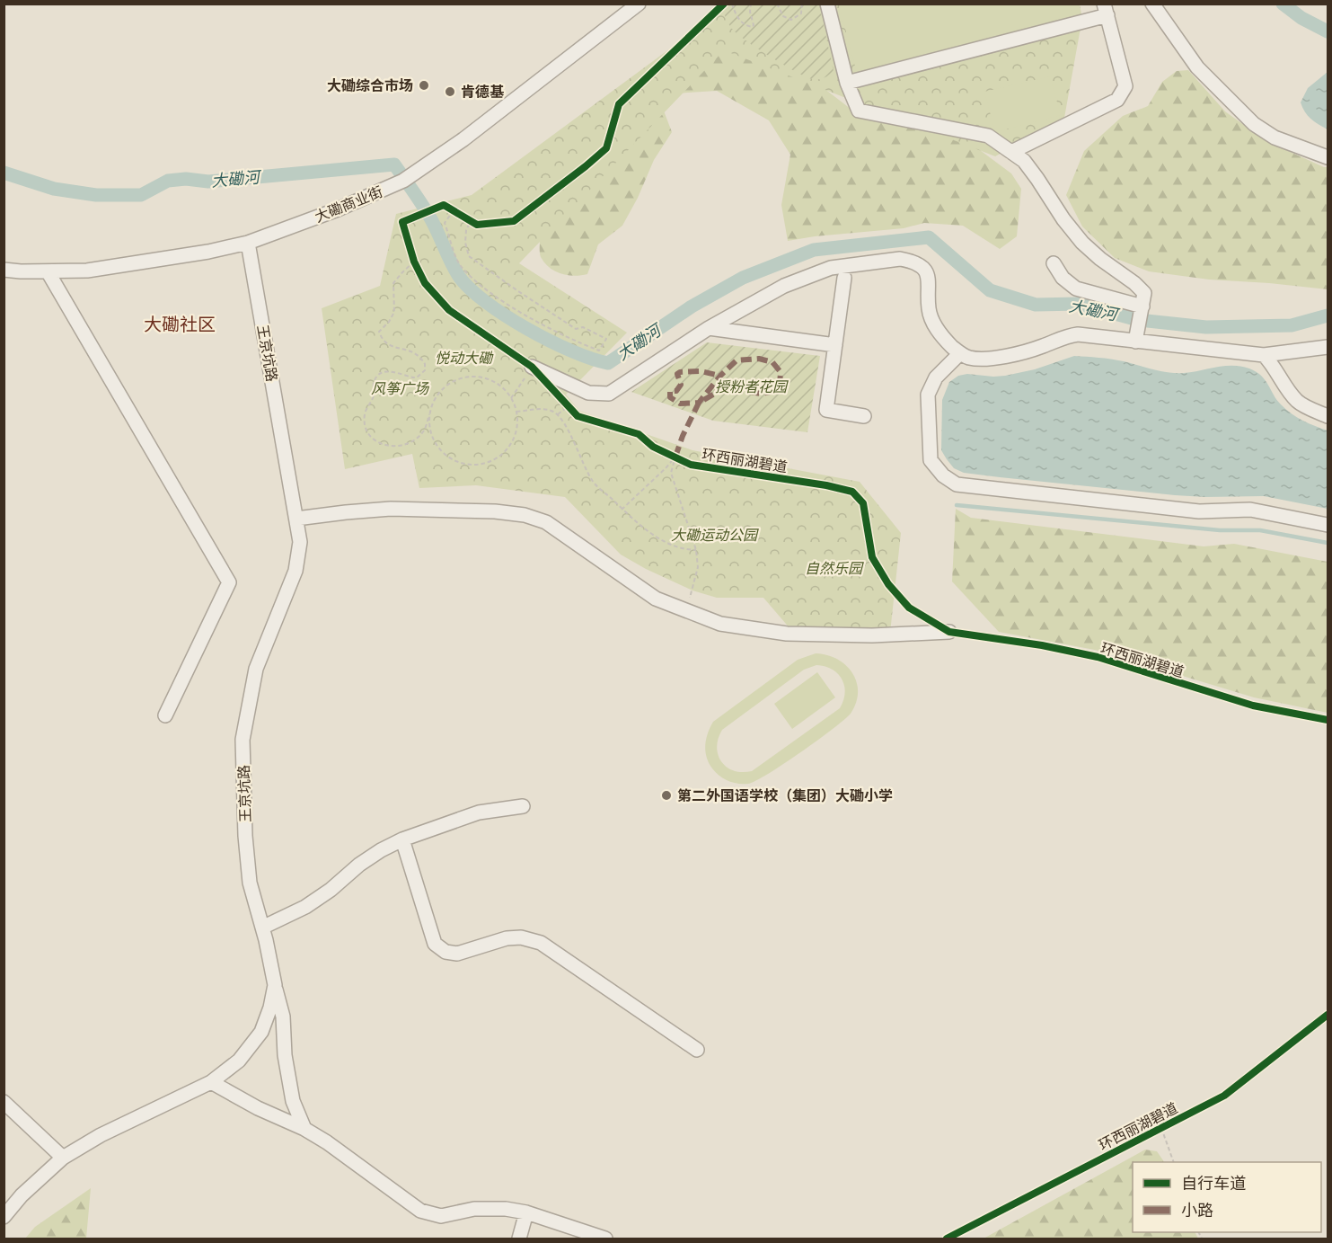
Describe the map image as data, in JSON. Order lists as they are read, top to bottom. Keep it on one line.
{"streets":{"street":["大磡商业街","王京坑路"],"cycle path":["环西丽湖碧道"]},"crossings":[["大磡商业街","王京坑路"]],"districts":["大磡社区"],"water":["大磡河"],"parks":["悦动大磡","授粉者花园","风筝广场","大磡运动公园","自然乐园"],"places":["大磡综合市场","肯德基","第二外国语学校（集团）大磡小学"],"legend":["自行车道","小路"]}
